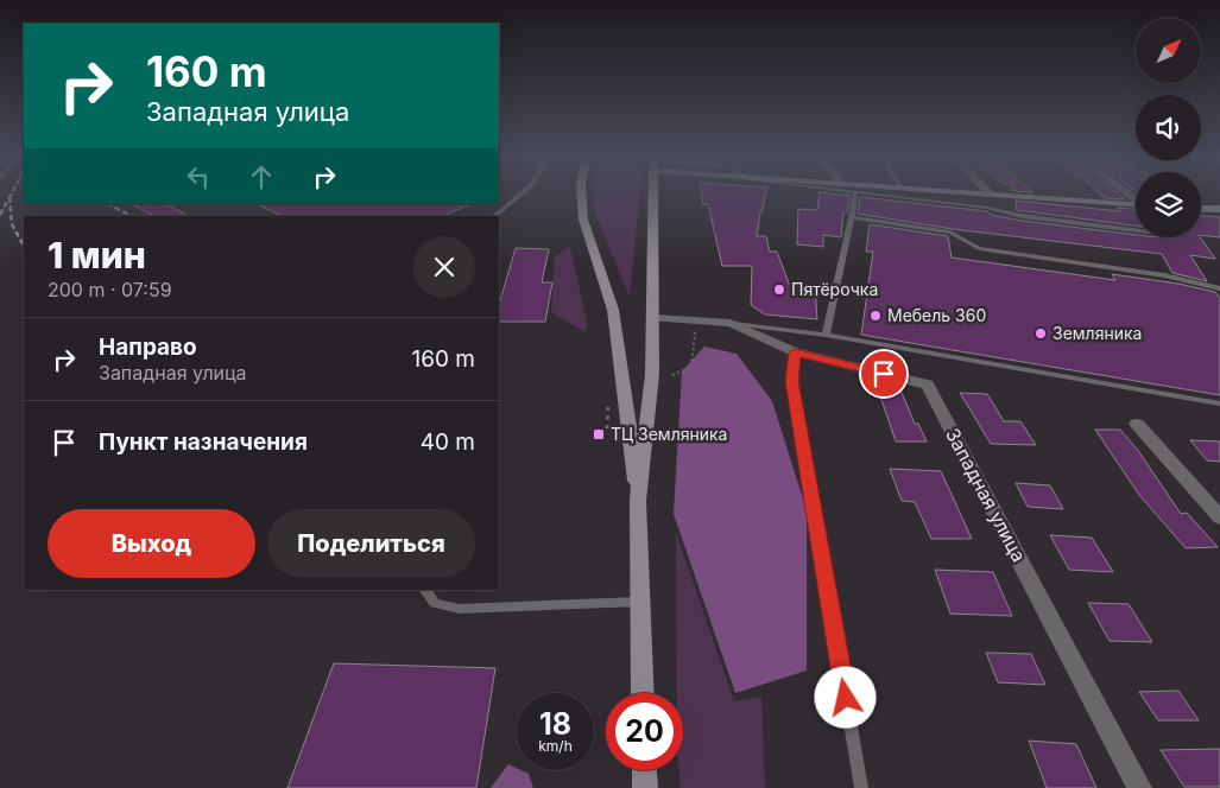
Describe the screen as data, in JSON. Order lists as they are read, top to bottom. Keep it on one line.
{"streets":{"street":["Западная улица"]},"places":{"other":["Пятёрочка","Мебель 360","Земляника"],"transit":["ТЦ Земляника"]},"north":"top right","page":{"turn":["160 m","Западная улица"],"heading":["1 мин","200 m · 07:59"],"list":[{"name":"Направо","note":"Западная улица","value":"160 m"},{"name":"Пункт назначения","value":"40 m"}],"buttons":["Выход","Поделиться"],"speed":"18 km/h","limit":"20"}}
